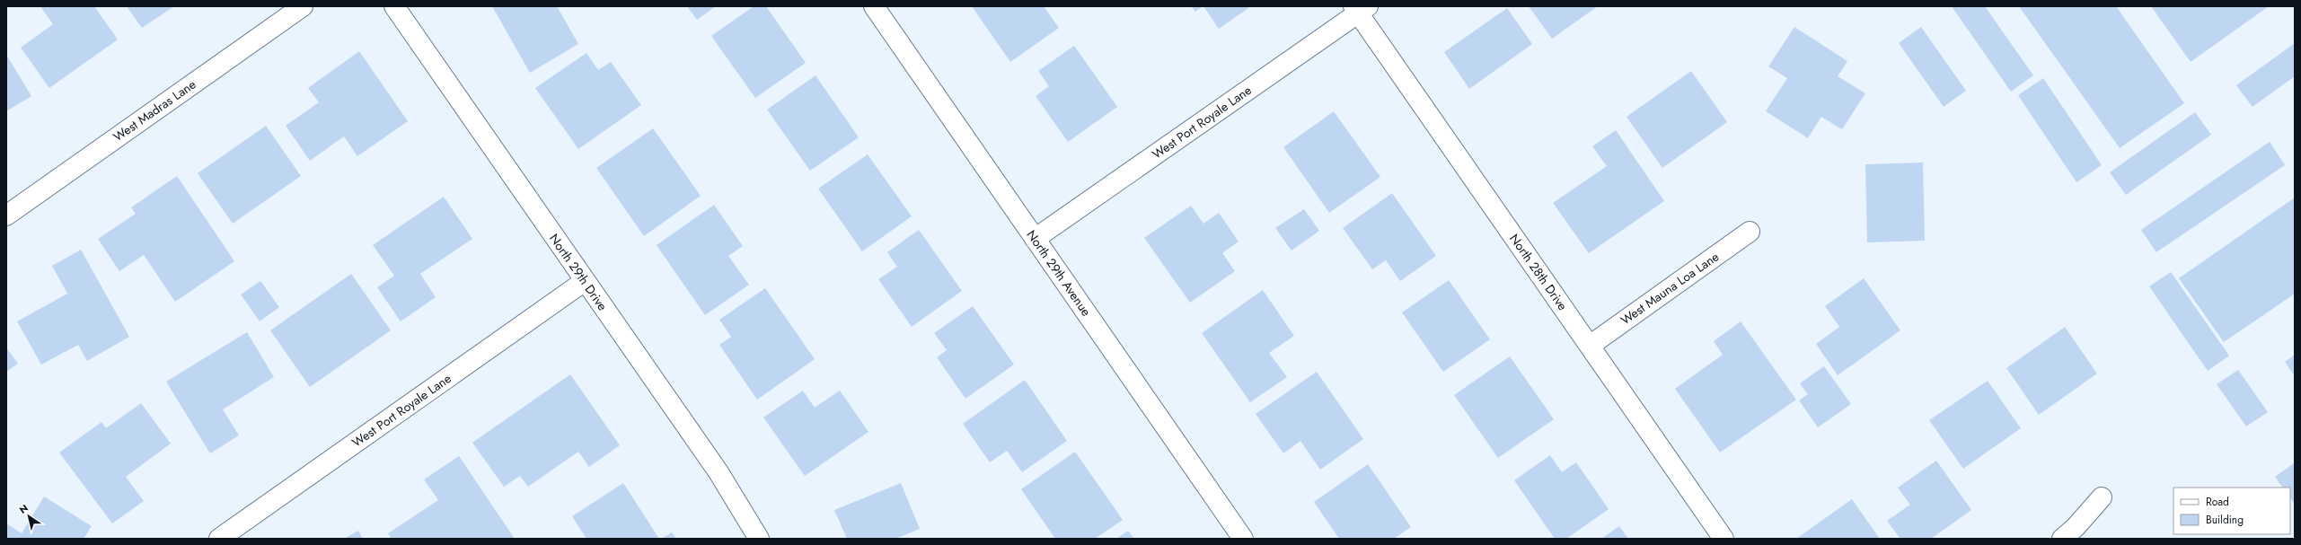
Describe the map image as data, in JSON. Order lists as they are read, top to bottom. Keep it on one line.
{"streets":{"street":["West Madras Lane","West Port Royale Lane","North 29th Drive","North 28th Drive","North 29th Avenue","West Mauna Loa Lane"]},"crossings":[["West Port Royale Lane","North 29th Drive"],["West Port Royale Lane","North 28th Drive"],["West Port Royale Lane","North 29th Avenue"],["North 28th Drive","West Mauna Loa Lane"]],"legend":["Road","Building"],"north":"top left"}
